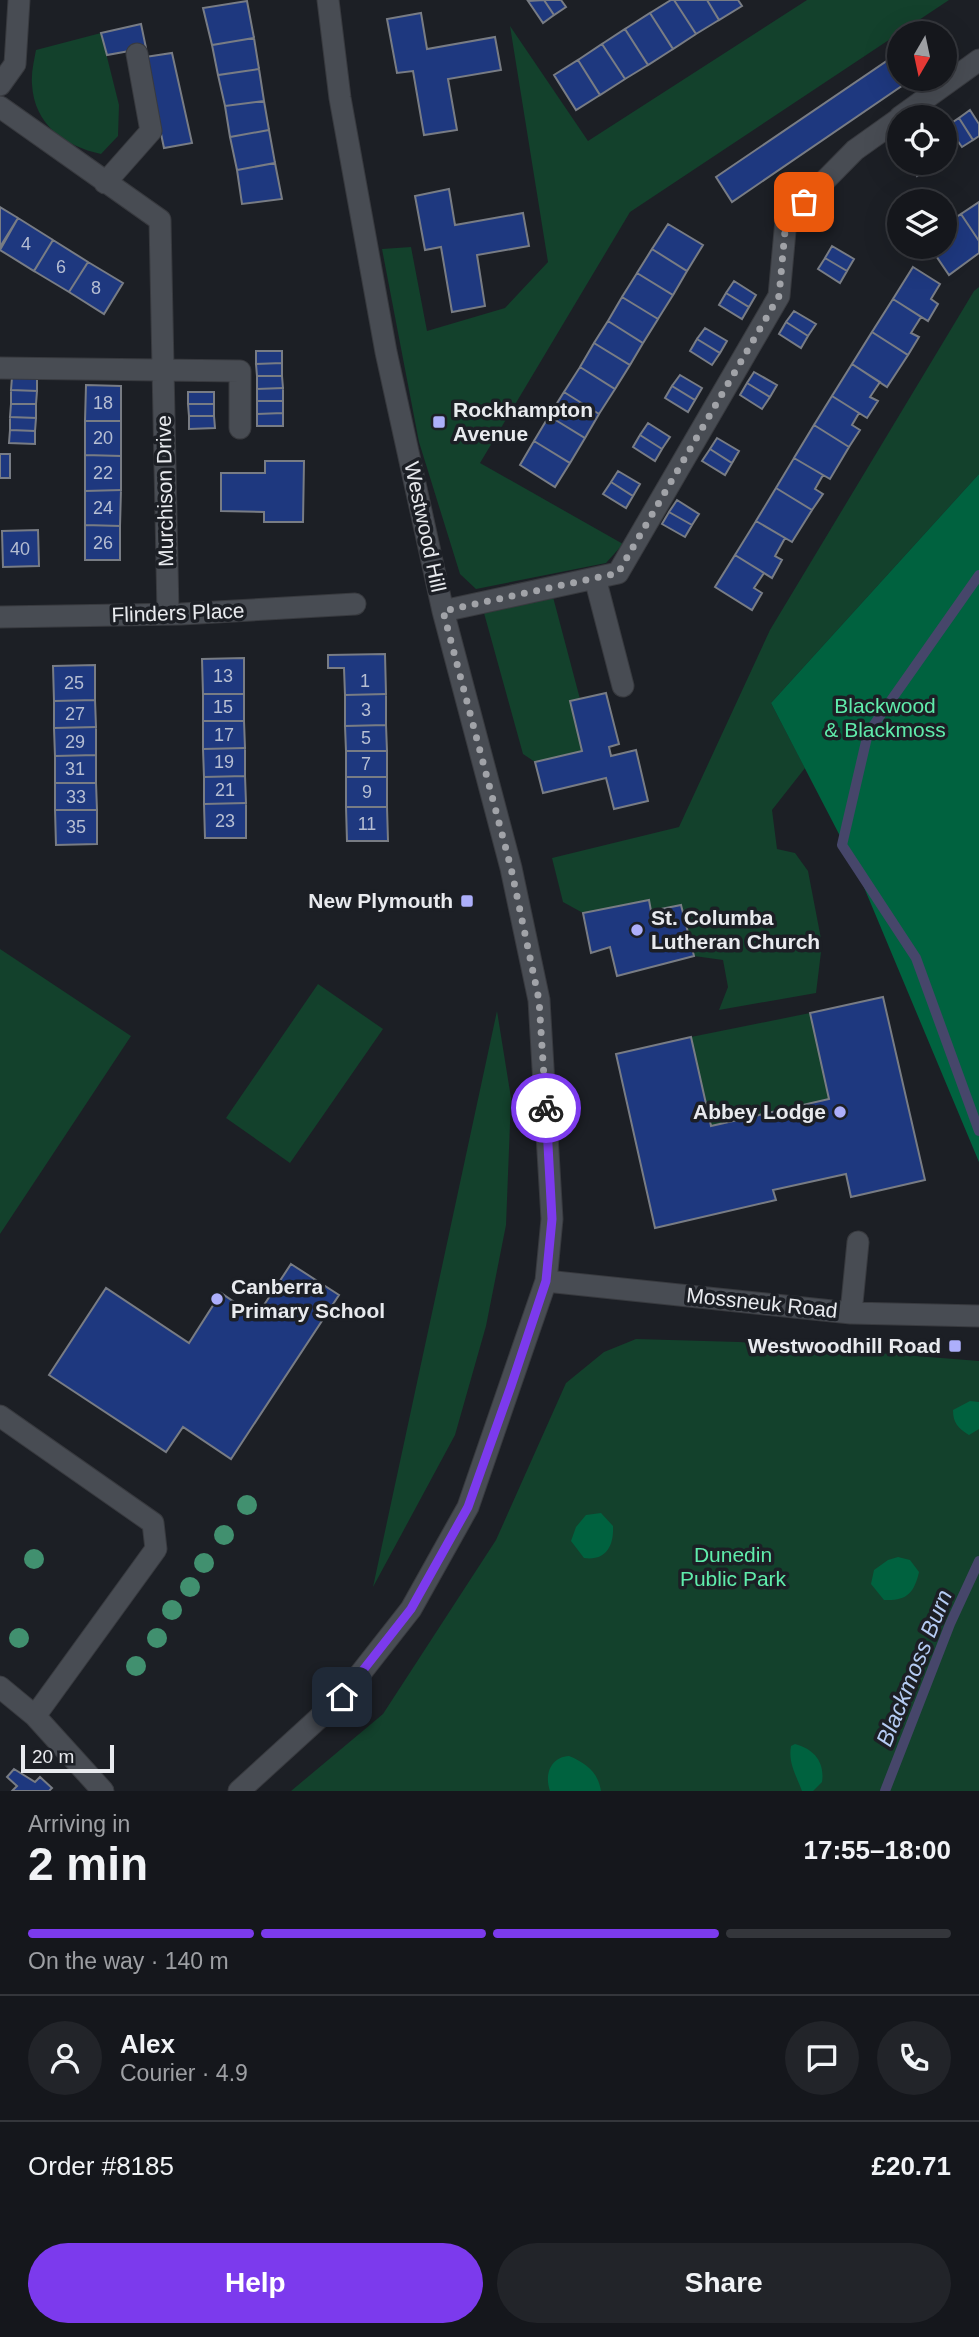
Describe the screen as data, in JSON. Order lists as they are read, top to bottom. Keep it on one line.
{"streets":{"street":["Murchison Drive","Westwood Hill","Flinders Place","Mossneuk Road"]},"crossings":[["Murchison Drive","Flinders Place"],["Westwood Hill","Mossneuk Road"]],"water":["Blackmoss Burn"],"parks":["Blackwood & Blackmoss","Dunedin Public Park"],"places":{"transit":["Rockhampton Avenue","New Plymouth","Westwoodhill Road"],"other":["St. Columba Lutheran Church","Abbey Lodge","Canberra Primary School"]},"house_numbers":["4","6","8","18","20","22","24","26","40","13","1","25","15","3","27","17","5","29","19","7","31","21","9","33","23","11","35"],"scale_bar":"20 m","north":"bottom","page":{"scale":"20 m","heading":["2 min","Arriving in","17:55–18:00"],"panel":["Alex","Courier · 4.9","Order #8185","£20.71"],"bar":"On the way · 140 m","buttons":["Help","Share"]}}
